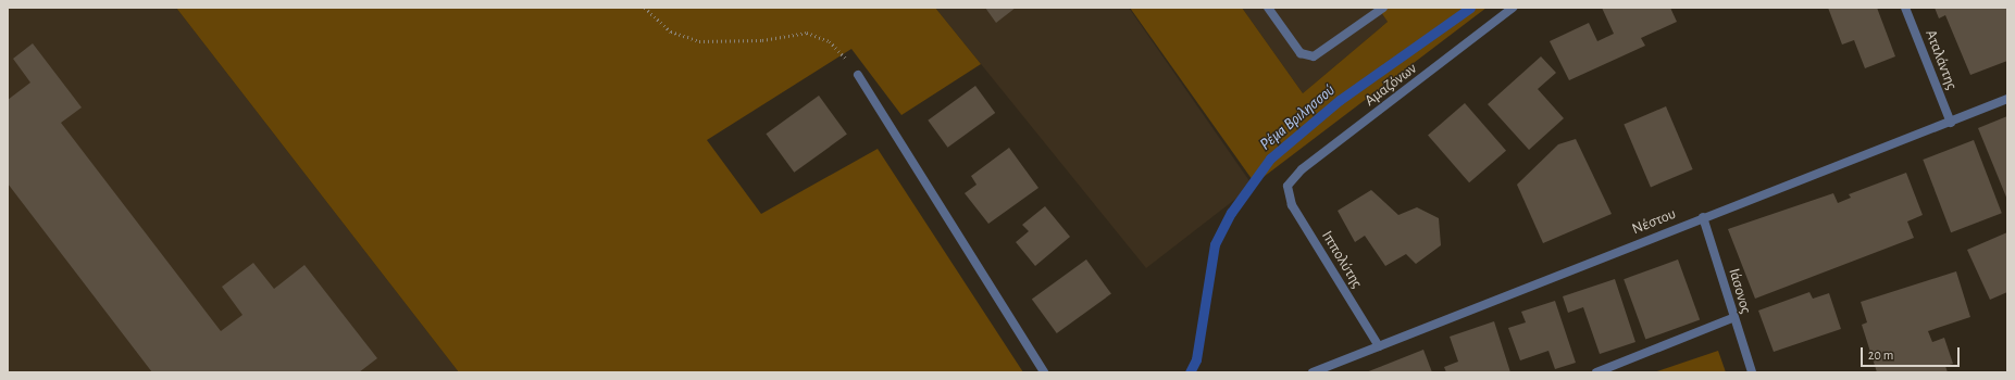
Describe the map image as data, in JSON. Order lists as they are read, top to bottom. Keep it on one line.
{"streets":{"street":["Αταλάντης","Αμαζόνων","Νέστου","Ιππολύτης","Ιάσονος"]},"crossings":[["Αταλάντης","Νέστου"],["Αμαζόνων","Ιππολύτης"],["Νέστου","Ιππολύτης"],["Νέστου","Ιάσονος"]],"water":["Ρέμα Βριλησσού"],"scale_bar":"20 m"}
